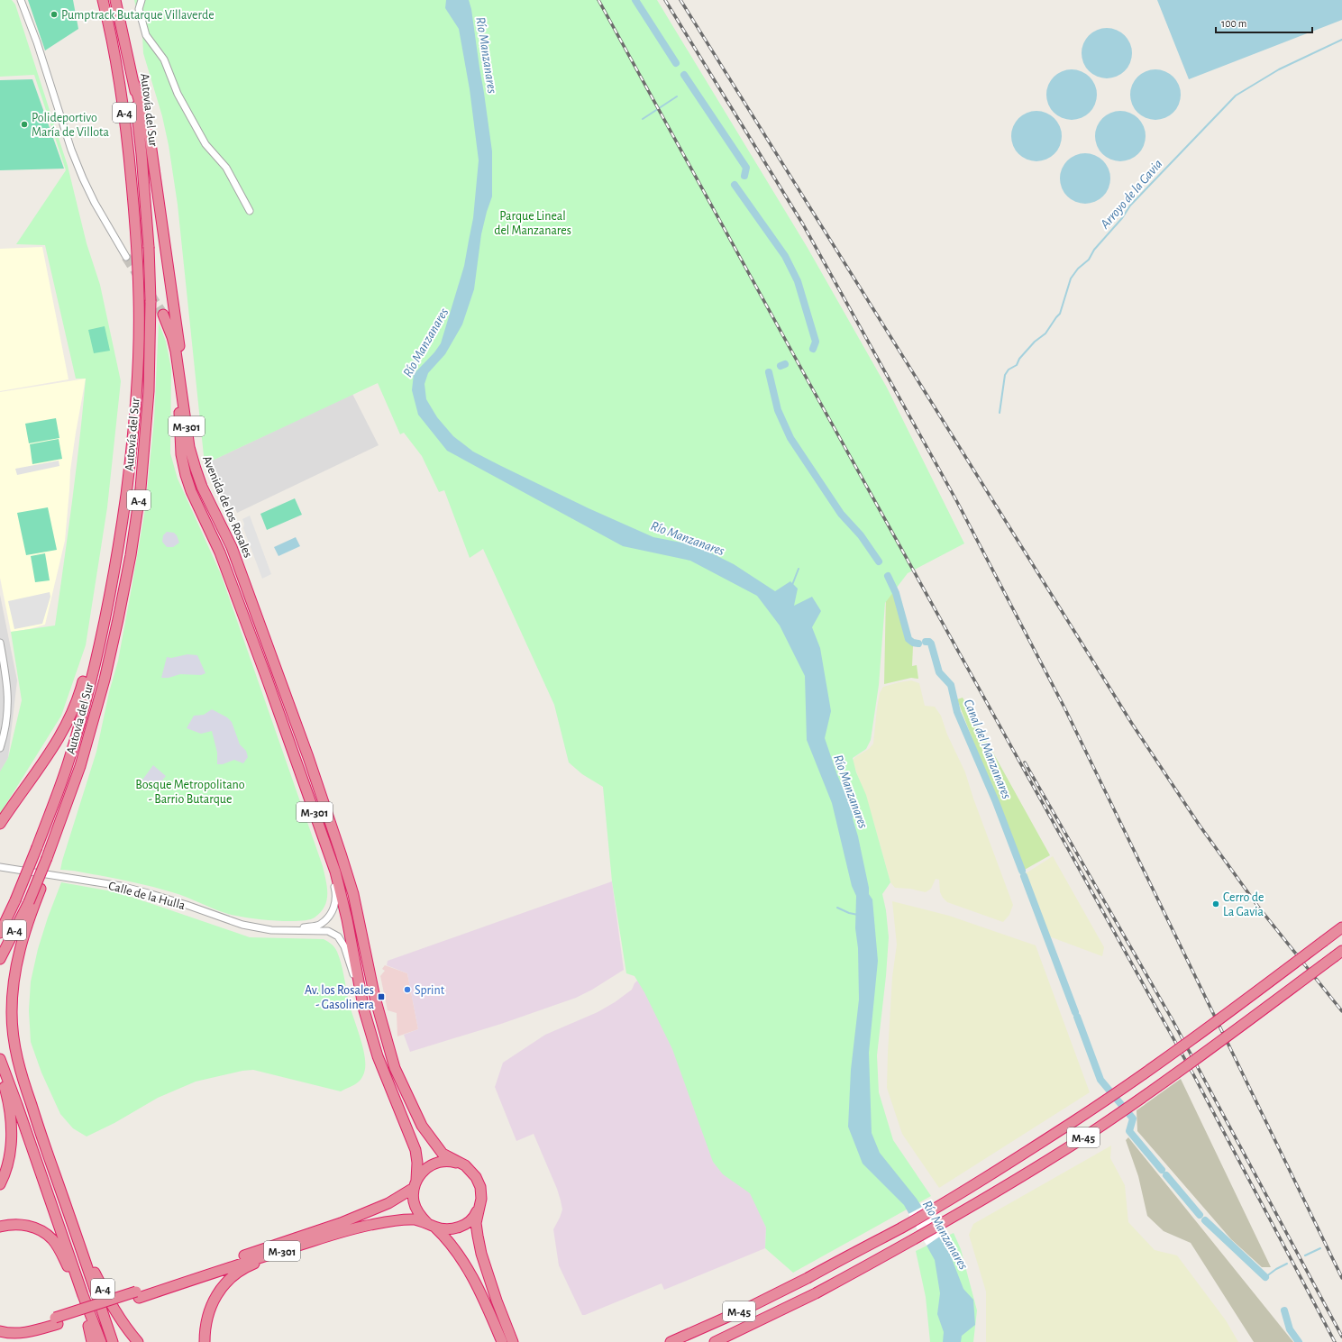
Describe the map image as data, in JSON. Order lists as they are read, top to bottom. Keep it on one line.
{"streets":{"highway":["Autovía del Sur","A-4","M-301","Avenida de los Rosales","M-45"],"street":["Calle de la Hulla"]},"crossings":[["M-301","Avenida de los Rosales"]],"water":["Río Manzanares","Arroyo de la Gavia","Canal del Manzanares"],"parks":["Parque Lineal del Manzanares","Bosque Metropolitano - Barrio Butarque"],"places":{"other":["Pumptrack Butarque Villaverde","Polideportivo María de Villota","Cerro de La Gavia","Sprint"],"transit":["Av. los Rosales - Gasolinera"]},"scale_bar":"100 m"}
